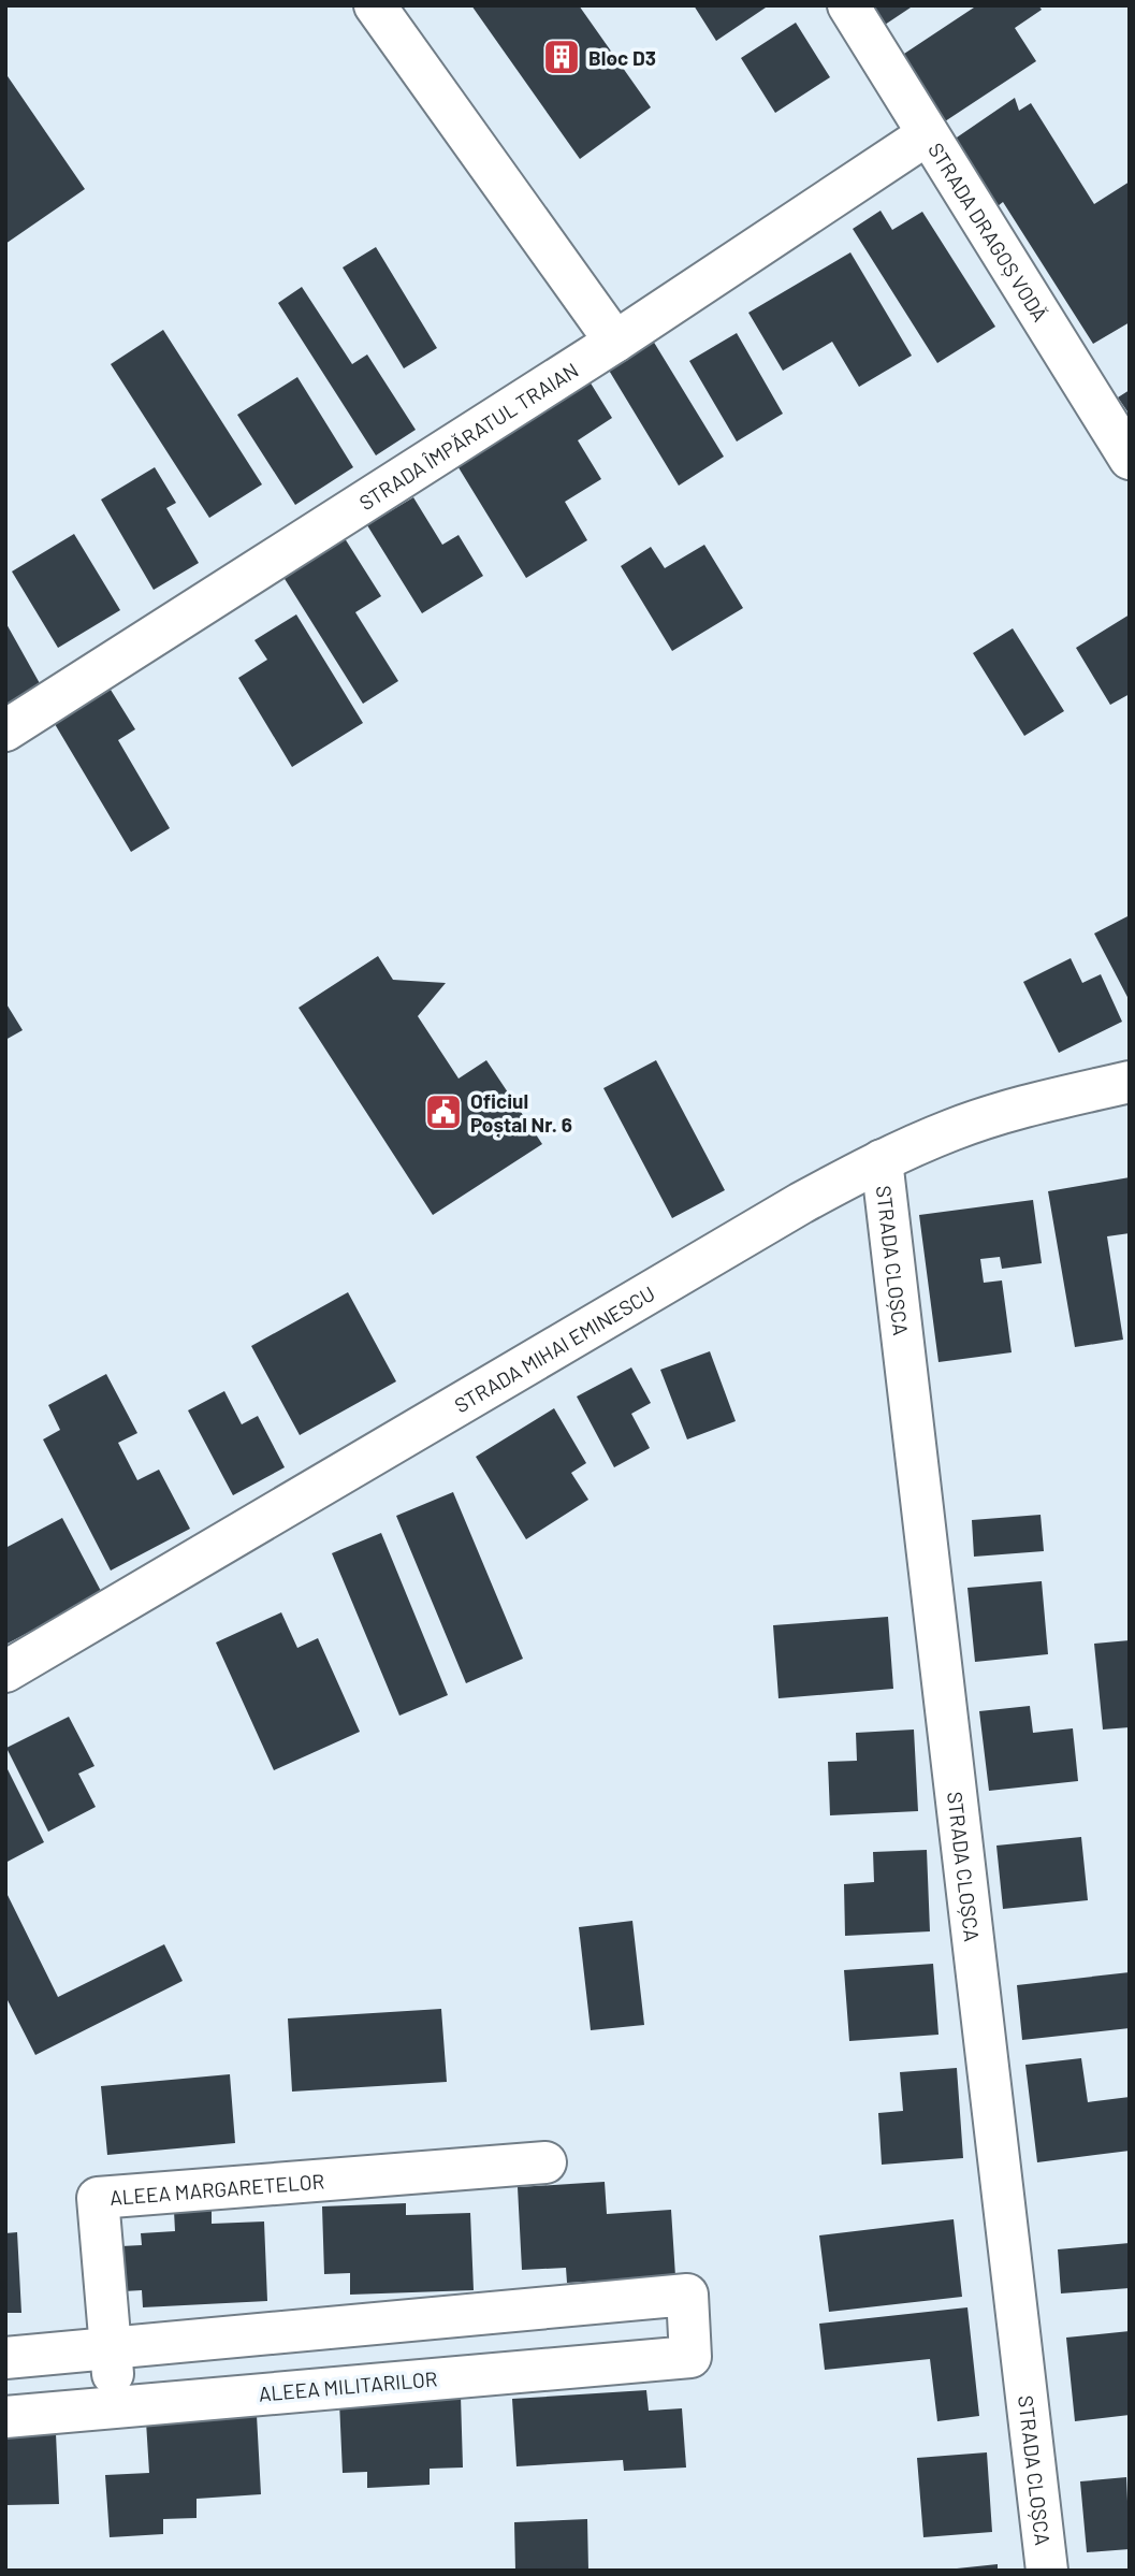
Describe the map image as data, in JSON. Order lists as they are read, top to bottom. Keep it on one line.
{"streets":{"street":["STRADA DRAGOȘ VODĂ","STRADA ÎMPĂRATUL TRAIAN","STRADA CLOȘCA","STRADA MIHAI EMINESCU","ALEEA MARGARETELOR","ALEEA MILITARILOR"]},"crossings":[["STRADA DRAGOȘ VODĂ","STRADA ÎMPĂRATUL TRAIAN"],["STRADA CLOȘCA","STRADA MIHAI EMINESCU"],["ALEEA MARGARETELOR","ALEEA MILITARILOR"]],"places":{"building":["Bloc D3"],"public building":["Oficiul Poștal Nr. 6"]}}
